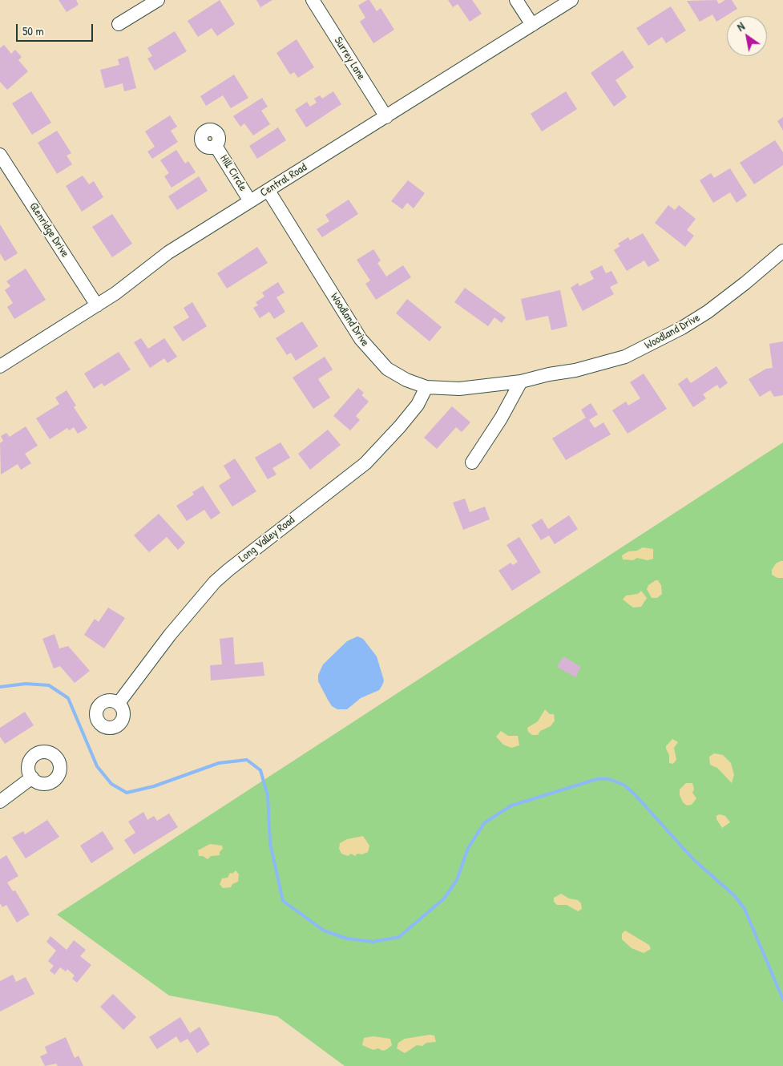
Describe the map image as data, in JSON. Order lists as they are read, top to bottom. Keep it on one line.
{"streets":{"street":["Surrey Lane","Hill Circle","Central Road","Glenridge Drive","Woodland Drive","Long Valley Road"]},"crossings":[["Surrey Lane","Central Road"],["Hill Circle","Central Road"],["Central Road","Glenridge Drive"],["Central Road","Woodland Drive"],["Woodland Drive","Long Valley Road"]],"scale_bar":"50 m","north":"top left"}
